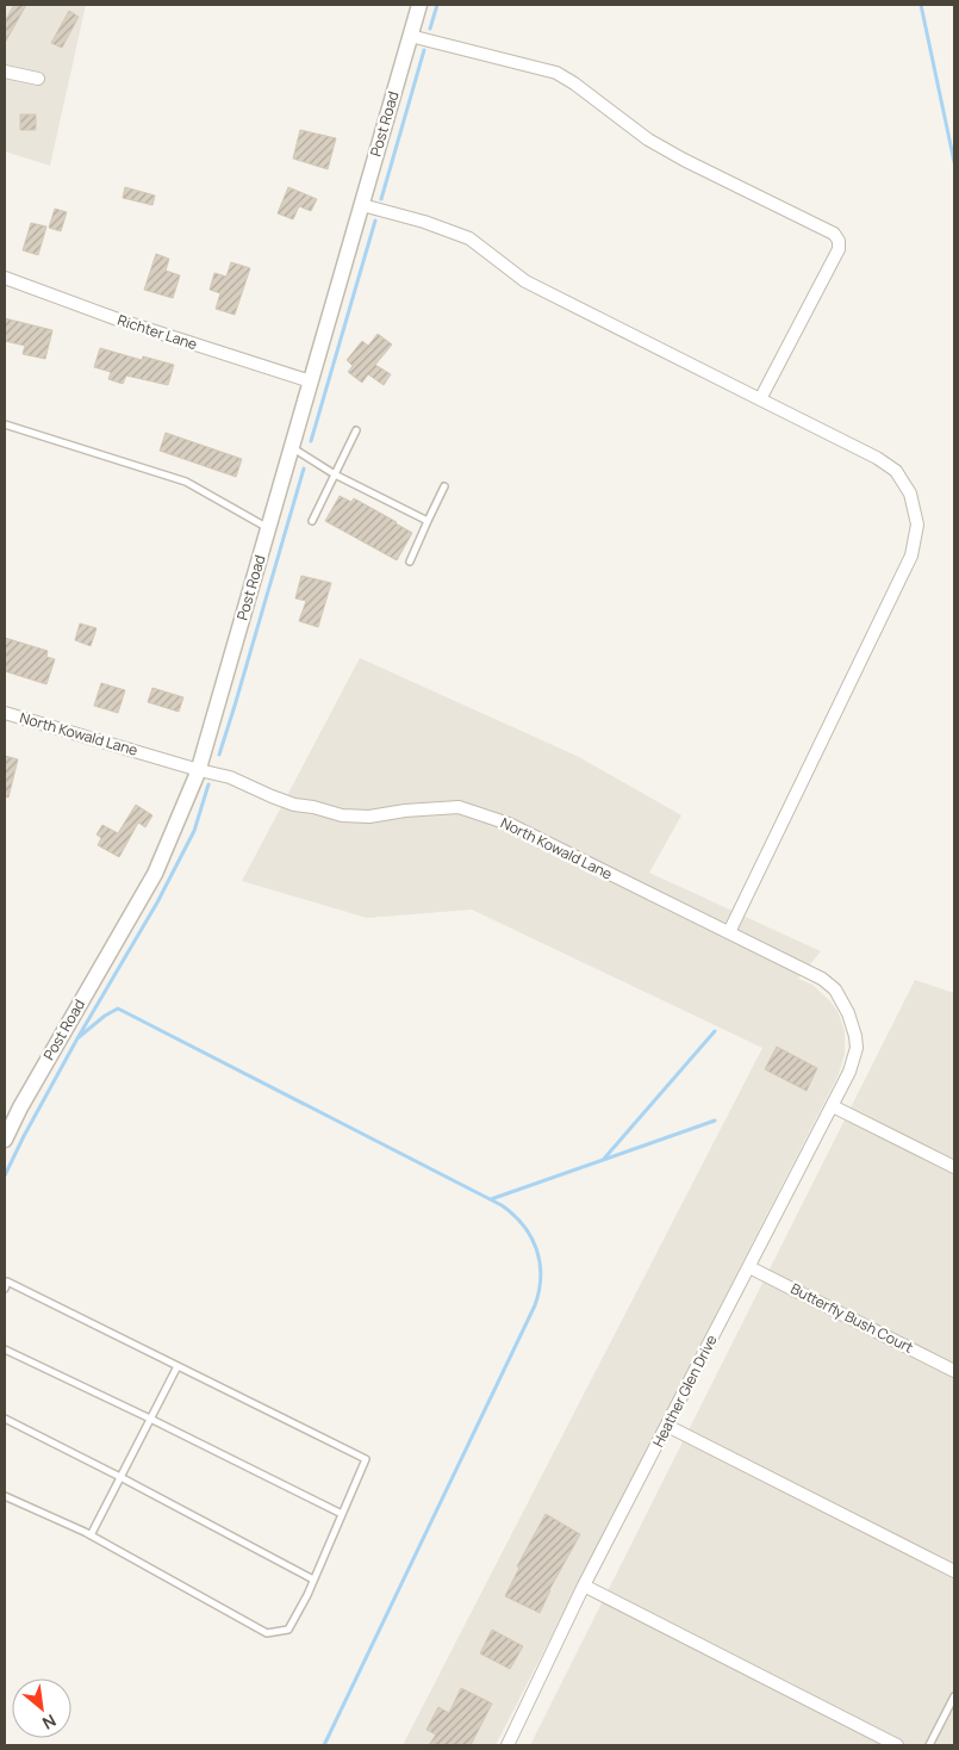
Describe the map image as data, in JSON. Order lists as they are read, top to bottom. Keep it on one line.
{"streets":{"street":["Post Road","Richter Lane","North Kowald Lane","Butterfly Bush Court","Heather Glen Drive"]},"crossings":[["Post Road","Richter Lane"],["Post Road","North Kowald Lane"],["North Kowald Lane","Heather Glen Drive"],["Butterfly Bush Court","Heather Glen Drive"]],"north":"bottom right"}
